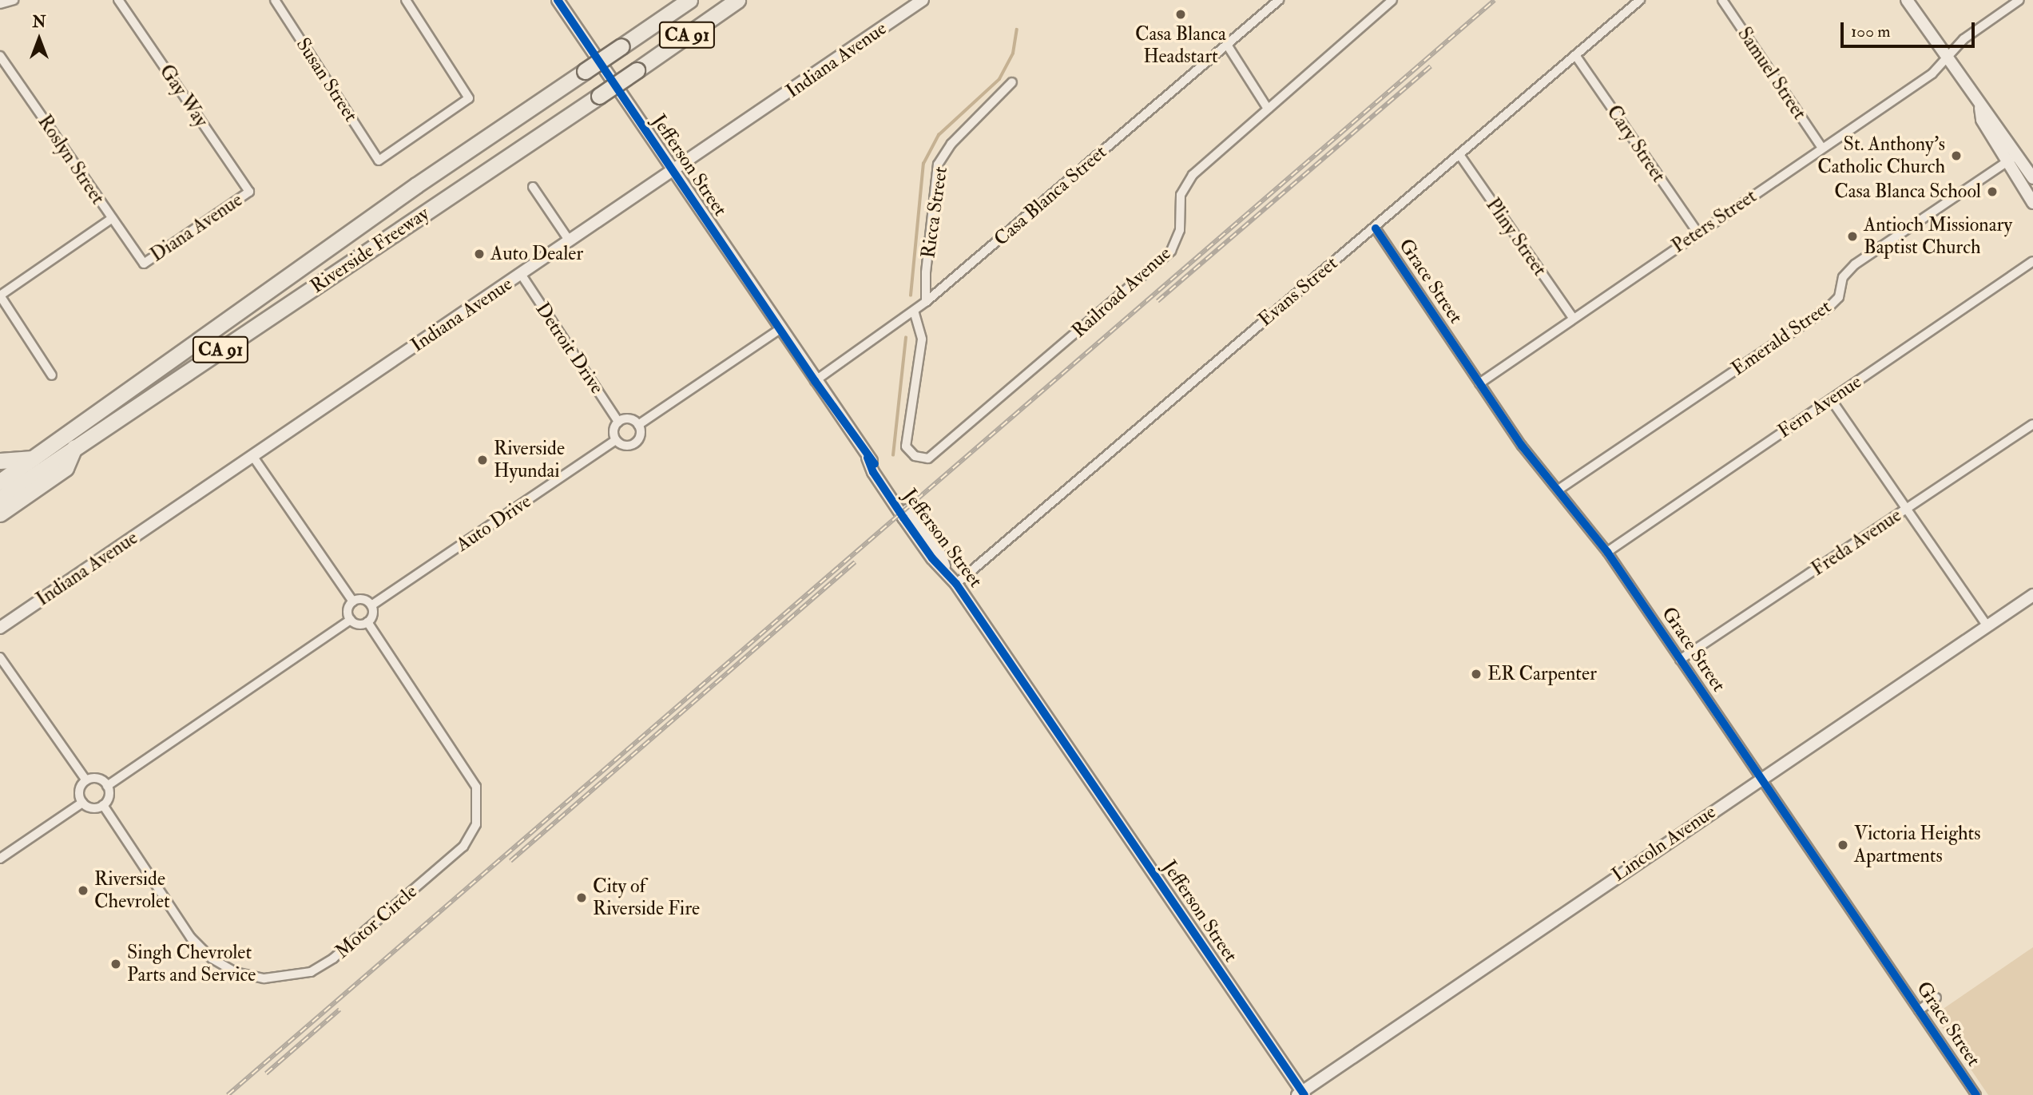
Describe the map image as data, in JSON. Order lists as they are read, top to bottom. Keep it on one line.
{"streets":{"highway":["CA 91","Riverside Freeway"],"street":["Indiana Avenue","Samuel Street","Susan Street","Gay Way","Cary Street","Roslyn Street","Jefferson Street","Casa Blanca Street","Ricca Street","Peters Street","Diana Avenue","Pliny Street","Grace Street","Evans Street","Railroad Avenue","Emerald Street","Detroit Drive","Fern Avenue","Auto Drive","Freda Avenue","Lincoln Avenue","Motor Circle"]},"crossings":[["Indiana Avenue","Jefferson Street"],["Indiana Avenue","Detroit Drive"],["Samuel Street","Peters Street"],["Gay Way","Diana Avenue"],["Cary Street","Peters Street"],["Cary Street","Evans Street"],["Roslyn Street","Diana Avenue"],["Jefferson Street","Casa Blanca Street"],["Jefferson Street","Evans Street"],["Jefferson Street","Auto Drive"],["Jefferson Street","Lincoln Avenue"],["Casa Blanca Street","Ricca Street"],["Casa Blanca Street","Railroad Avenue"],["Peters Street","Pliny Street"],["Peters Street","Grace Street"],["Pliny Street","Evans Street"],["Grace Street","Evans Street"],["Grace Street","Emerald Street"],["Grace Street","Fern Avenue"],["Grace Street","Freda Avenue"],["Grace Street","Lincoln Avenue"],["Detroit Drive","Auto Drive"],["Auto Drive","Motor Circle"]],"places":["Casa Blanca Headstart","St. Anthony's Catholic Church","Casa Blanca School","Antioch Missionary Baptist Church","Auto Dealer","Riverside Hyundai","ER Carpenter","Victoria Heights Apartments","Riverside Chevrolet","City of Riverside Fire","Singh Chevrolet Parts and Service"],"scale_bar":"100 m","north":"top"}
